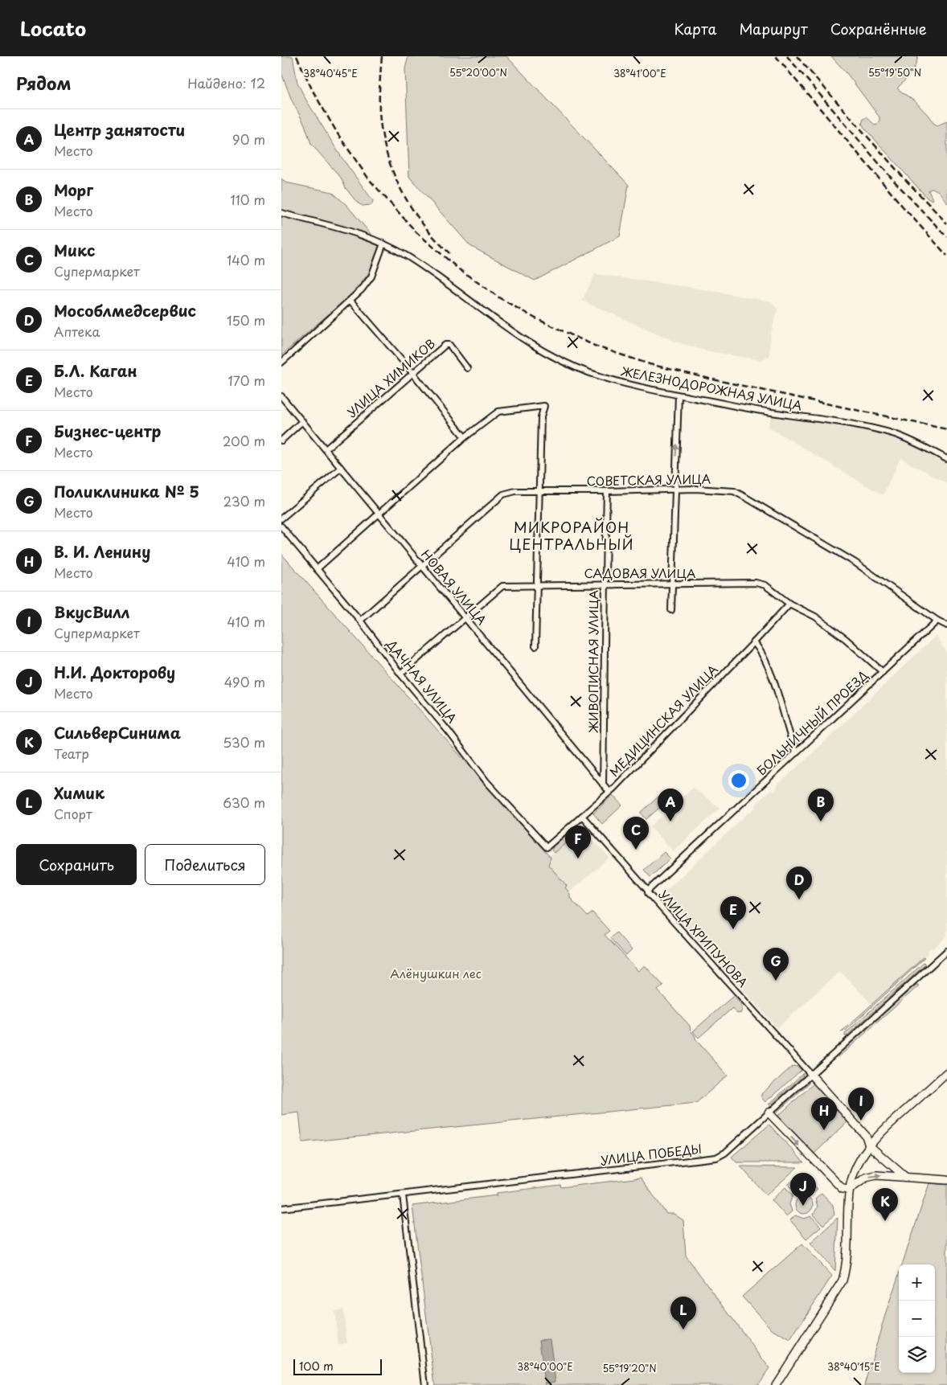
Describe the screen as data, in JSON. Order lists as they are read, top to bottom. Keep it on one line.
{"streets":{"street":["УЛИЦА ХИМИКОВ","ЖЕЛЕЗНОДОРОЖНАЯ УЛИЦА","СОВЕТСКАЯ УЛИЦА","САДОВАЯ УЛИЦА","НОВАЯ УЛИЦА","ЖИВОПИСНАЯ УЛИЦА","ДАЧНАЯ УЛИЦА","МЕДИЦИНСКАЯ УЛИЦА","БОЛЬНИЧНЫЙ ПРОЕЗД","УЛИЦА ХРИПУНОВА","УЛИЦА ПОБЕДЫ"]},"crossings":[["УЛИЦА ХИМИКОВ","НОВАЯ УЛИЦА"],["СОВЕТСКАЯ УЛИЦА","НОВАЯ УЛИЦА"],["СОВЕТСКАЯ УЛИЦА","ЖИВОПИСНАЯ УЛИЦА"],["СОВЕТСКАЯ УЛИЦА","ДАЧНАЯ УЛИЦА"],["СОВЕТСКАЯ УЛИЦА","БОЛЬНИЧНЫЙ ПРОЕЗД"],["САДОВАЯ УЛИЦА","НОВАЯ УЛИЦА"],["САДОВАЯ УЛИЦА","ЖИВОПИСНАЯ УЛИЦА"],["САДОВАЯ УЛИЦА","ДАЧНАЯ УЛИЦА"],["САДОВАЯ УЛИЦА","МЕДИЦИНСКАЯ УЛИЦА"],["САДОВАЯ УЛИЦА","БОЛЬНИЧНЫЙ ПРОЕЗД"],["НОВАЯ УЛИЦА","ЖИВОПИСНАЯ УЛИЦА"],["НОВАЯ УЛИЦА","МЕДИЦИНСКАЯ УЛИЦА"],["ДАЧНАЯ УЛИЦА","МЕДИЦИНСКАЯ УЛИЦА"],["МЕДИЦИНСКАЯ УЛИЦА","УЛИЦА ХРИПУНОВА"],["БОЛЬНИЧНЫЙ ПРОЕЗД","УЛИЦА ХРИПУНОВА"],["УЛИЦА ХРИПУНОВА","УЛИЦА ПОБЕДЫ"]],"districts":["МИКРОРАЙОН ЦЕНТРАЛЬНЫЙ"],"parks":["Алёнушкин лес"],"scale_bar":"100 m","page":{"header":"Locato","nav":["Карта","Маршрут","Сохранённые"],"heading":["Рядом","Найдено: 12"],"list":[{"mark":"A","name":"Центр занятости","note":"Место","value":"90 m"},{"mark":"B","name":"Морг","note":"Место","value":"110 m"},{"mark":"C","name":"Микс","note":"Супермаркет","value":"140 m"},{"mark":"D","name":"Мособлмедсервис","note":"Аптека","value":"150 m"},{"mark":"E","name":"Б.Л. Каган","note":"Место","value":"170 m"},{"mark":"F","name":"Бизнес-центр","note":"Место","value":"200 m"},{"mark":"G","name":"Поликлиника № 5","note":"Место","value":"230 m"},{"mark":"H","name":"В. И. Ленину","note":"Место","value":"410 m"},{"mark":"I","name":"ВкусВилл","note":"Супермаркет","value":"410 m"},{"mark":"J","name":"Н.И. Докторову","note":"Место","value":"490 m"},{"mark":"K","name":"СильверСинима","note":"Театр","value":"530 m"},{"mark":"L","name":"Химик","note":"Спорт","value":"630 m"}],"pins":["A","B","C","F","D","E","G","I","H","J","K","L"],"buttons":["Сохранить","Поделиться"],"map_buttons":["+","−"],"scale":"100 m"},"coordinates":["55°19'50\"N","55°20'00\"N","38°40'45\"E","38°41'00\"E","38°40'00\"E","38°40'15\"E","55°19'20\"N"]}
